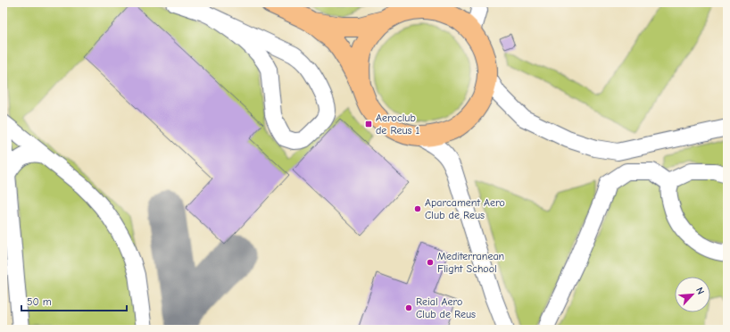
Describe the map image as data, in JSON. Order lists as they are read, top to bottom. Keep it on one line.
{"places":{"transit":["Aeroclub de Reus 1"],"other":["Aparcament Aero Club de Reus","Mediterranean Flight School","Reial Aero Club de Reus"]},"scale_bar":"50 m","north":"top right"}
